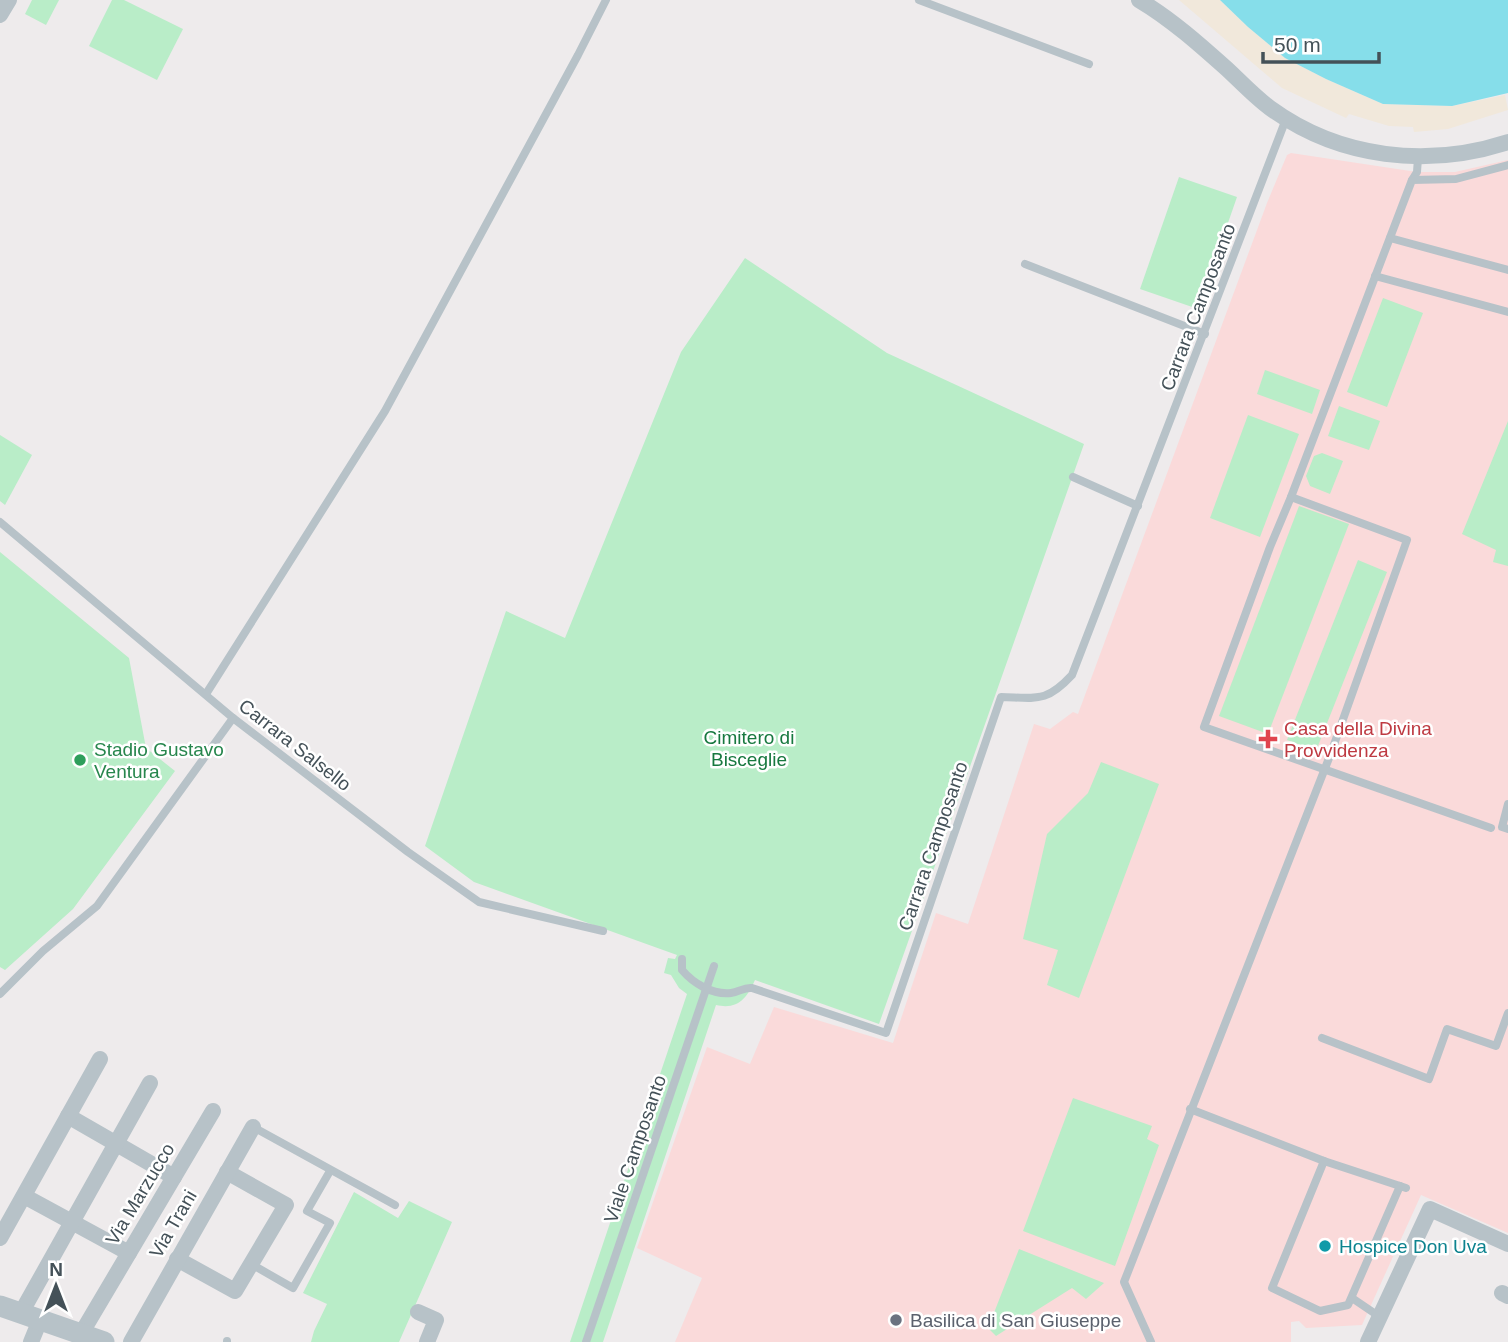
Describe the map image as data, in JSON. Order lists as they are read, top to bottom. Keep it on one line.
{"streets":{"street":["Via Marzucco","Via Trani"],"lane":["Carrara Camposanto","Carrara Salsello","Viale Camposanto"]},"crossings":[["Carrara Camposanto","Viale Camposanto"]],"parks":["Cimitero di Bisceglie"],"places":{"health":["Casa della Divina Provvidenza"],"other":["Stadio Gustavo Ventura","Hospice Don Uva","Basilica di San Giuseppe"]},"scale_bar":"50 m","north":"top"}
